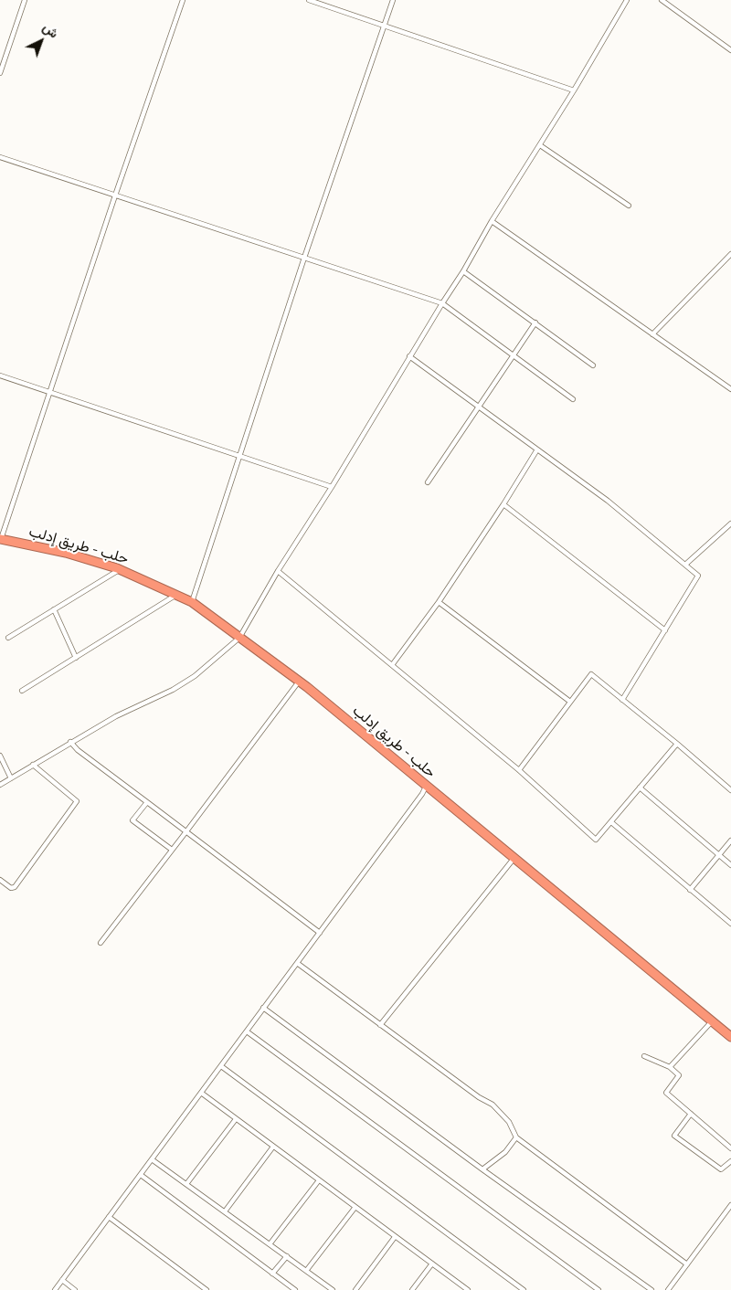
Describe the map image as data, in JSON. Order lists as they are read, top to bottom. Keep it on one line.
{"streets":{"highway":["حلب - طريق إدلب"]},"north":"top right"}
